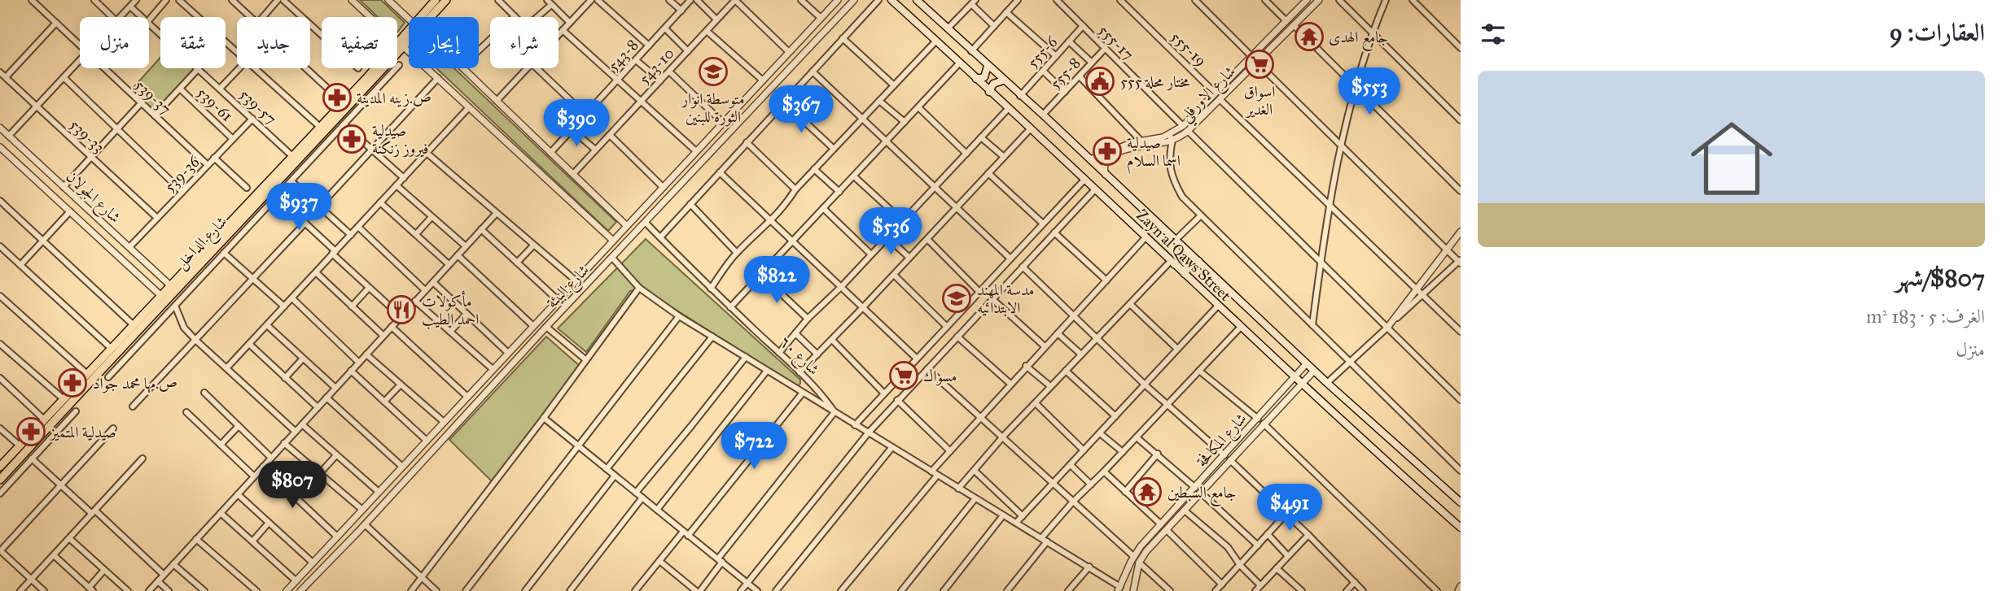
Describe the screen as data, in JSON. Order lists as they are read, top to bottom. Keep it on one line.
{"streets":{"main road":["شارع الداخل","Zayn al Qaws Street"],"street":["555-17","555-19","555-6","543-8","543-10","555-8","شارع الاورفلي","539-37","539-61","539-57","539-33","539-36","شارع الجولان","شارع البيئة","شارع ٦٠","شارع المكافحة"]},"crossings":[["555-17","555-6"],["555-17","555-8"],["555-17","شارع الاورفلي"],["555-19","شارع الاورفلي"],["555-6","Zayn al Qaws Street"],["555-8","Zayn al Qaws Street"],["شارع الاورفلي","Zayn al Qaws Street"],["539-37","539-36"],["539-61","539-36"],["539-57","539-36"],["539-57","شارع الداخل"],["539-33","539-36"],["539-36","شارع الجولان"],["شارع الجولان","شارع الداخل"],["Zayn al Qaws Street","شارع المكافحة"],["شارع البيئة","شارع ٦٠"]],"places":{"temple":["جامع الهدى","جامع السبطين"],"supermarket":["اسواق الغدير","مسواك"],"school or university":["متوسطة انوار الثورة للبنين","مدسة المهند الابتدائيه"],"public building":["مختار محلة 555"],"pharmacy":["ص.زينه المدينة","صيدلية فيروز زنكنة","صيدلية اسما السلام","ص.مها محمد جواد","صيدلية المتميز"],"restaurant":["مأكولات احمد الطيب"]},"page":{"heading":"العقارات: 9","chip":["شراء","إيجار","تصفية","جديد","شقة","منزل"],"price":["$553","$367","$390","$937","$536","$822","$722","$807","$491"],"list":[{"name":"$807/شهر","note":"الغرف: 5 · 183 m² · منزل"}]}}
